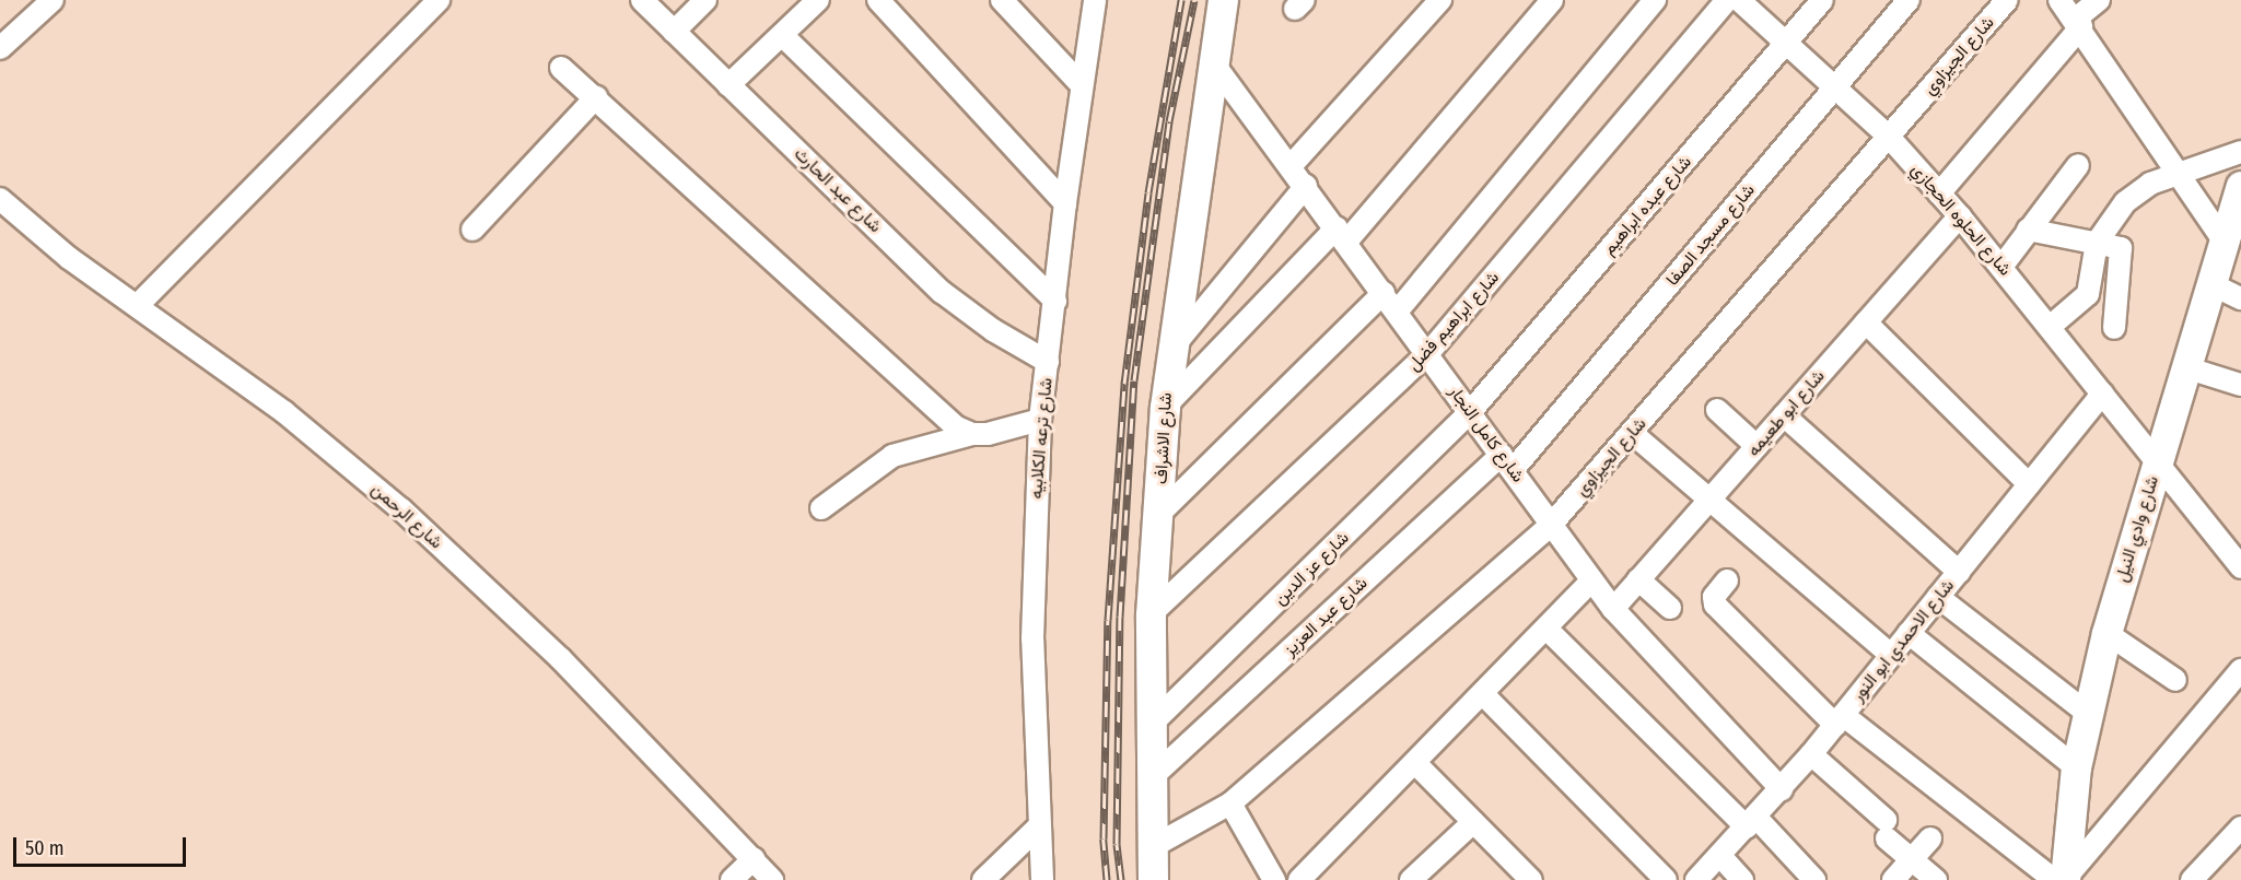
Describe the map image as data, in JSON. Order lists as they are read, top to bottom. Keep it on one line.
{"streets":{"street":["شارع الجيزاوي","شارع عبد الحارث","شارع عبده ابراهيم","شارع الحلوه الحجازي","شارع مسجد الصفا","شارع ابراهيم فضل","شارع ابو طعيمه","شارع كامل النجار","شارع ترعه الكلابيه","شارع الاشراف","شارع الرحمن","شارع وادي النيل","شارع عز الدين","شارع عبد العزيز","شارع الاحمدي ابو النور"]},"crossings":[["شارع الجيزاوي","شارع الحلوه الحجازي"],["شارع الجيزاوي","شارع كامل النجار"],["شارع الجيزاوي","شارع الاشراف"],["شارع عبد الحارث","شارع ترعه الكلابيه"],["شارع عبده ابراهيم","شارع الحلوه الحجازي"],["شارع عبده ابراهيم","شارع كامل النجار"],["شارع عبده ابراهيم","شارع عز الدين"],["شارع الحلوه الحجازي","شارع مسجد الصفا"],["شارع الحلوه الحجازي","شارع ابو طعيمه"],["شارع الحلوه الحجازي","شارع وادي النيل"],["شارع الحلوه الحجازي","شارع الاحمدي ابو النور"],["شارع مسجد الصفا","شارع كامل النجار"],["شارع مسجد الصفا","شارع عبد العزيز"],["شارع ابراهيم فضل","شارع كامل النجار"],["شارع ابراهيم فضل","شارع الاشراف"],["شارع ابو طعيمه","شارع كامل النجار"],["شارع كامل النجار","شارع الاشراف"],["شارع كامل النجار","شارع عز الدين"],["شارع كامل النجار","شارع عبد العزيز"],["شارع كامل النجار","شارع الاحمدي ابو النور"],["شارع الاشراف","شارع عز الدين"],["شارع الاشراف","شارع عبد العزيز"]],"scale_bar":"50 m"}
